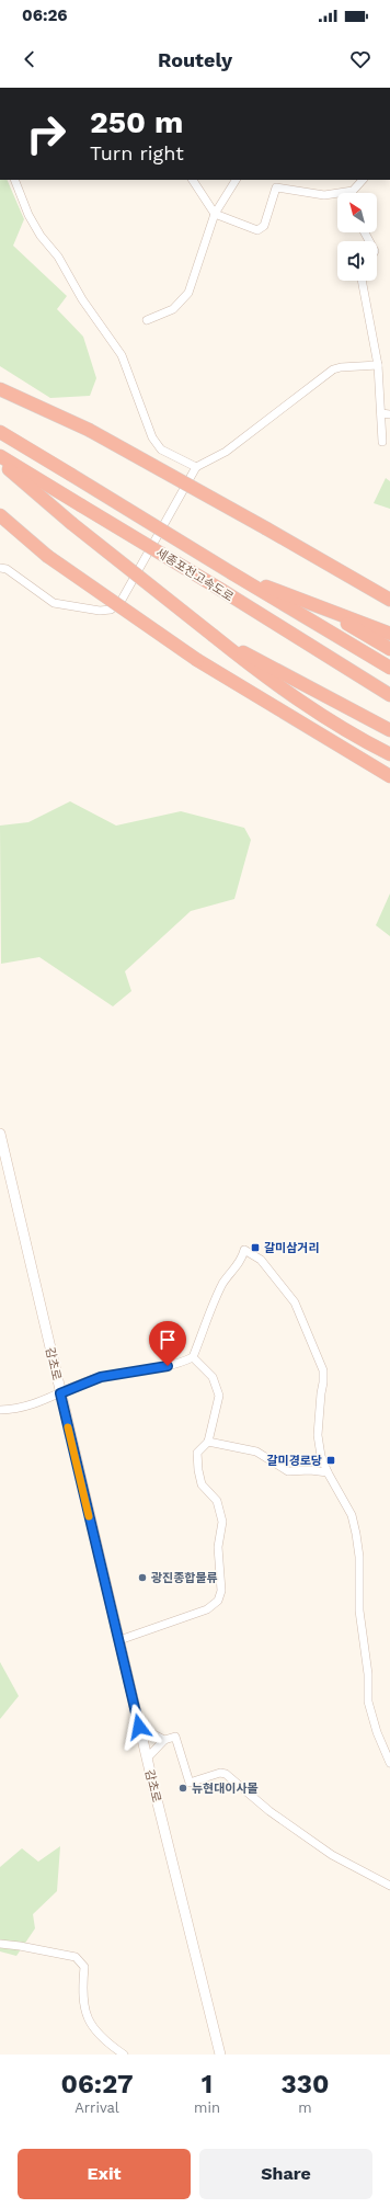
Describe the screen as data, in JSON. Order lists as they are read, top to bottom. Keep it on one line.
{"streets":{"highway":["세종포천고속도로"],"main road":["감초로"]},"places":{"transit":["갈미삼거리","갈미경로당"],"other":["광진종합물류","뉴현대이사몰"]},"north":"top left","page":{"status":"06:26","header":"Routely","turn":["250 m","Turn right"],"eta":["06:27","Arrival","1","min","330","m"],"buttons":["Exit","Share"]}}
